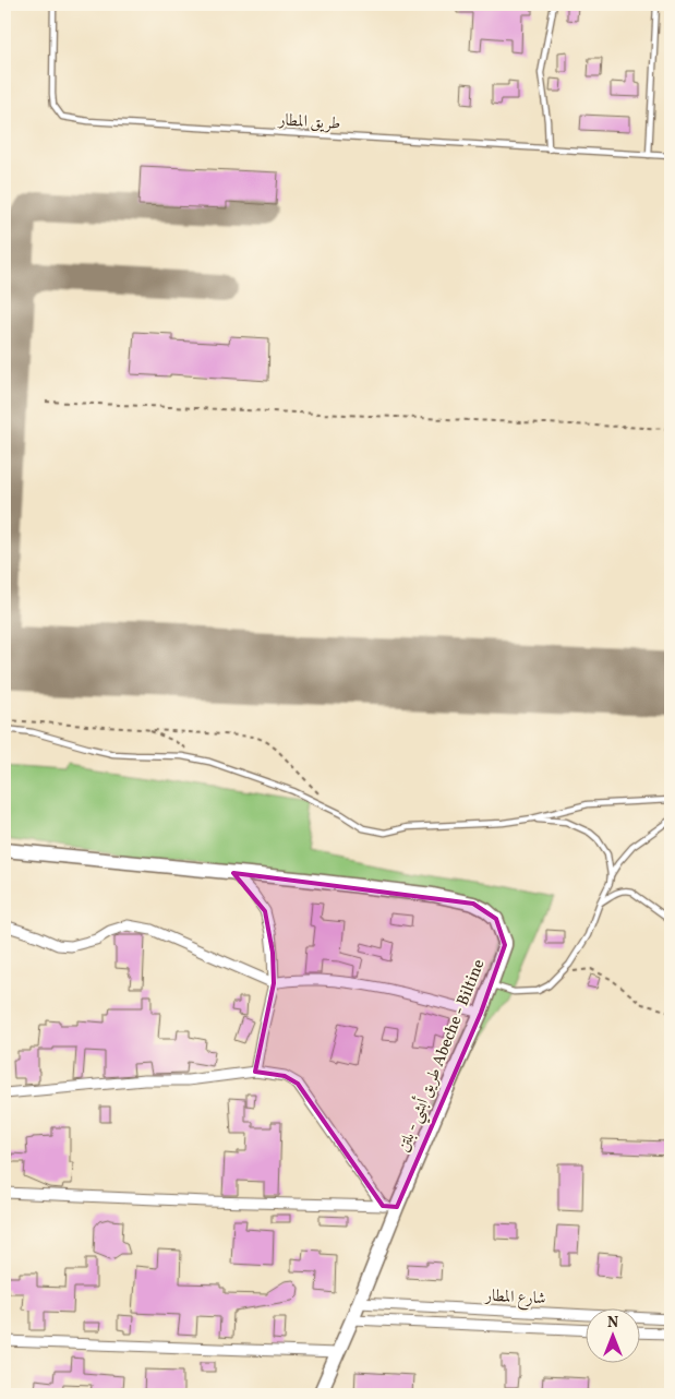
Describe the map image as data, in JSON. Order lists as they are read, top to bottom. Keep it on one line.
{"streets":{"main road":["طريق أبشي - بلتن Abeche - Biltine"],"street":["شارع المطار"],"lane":["طريق المطار"]},"crossings":[["طريق أبشي - بلتن Abeche - Biltine","شارع المطار"]],"north":"top"}
